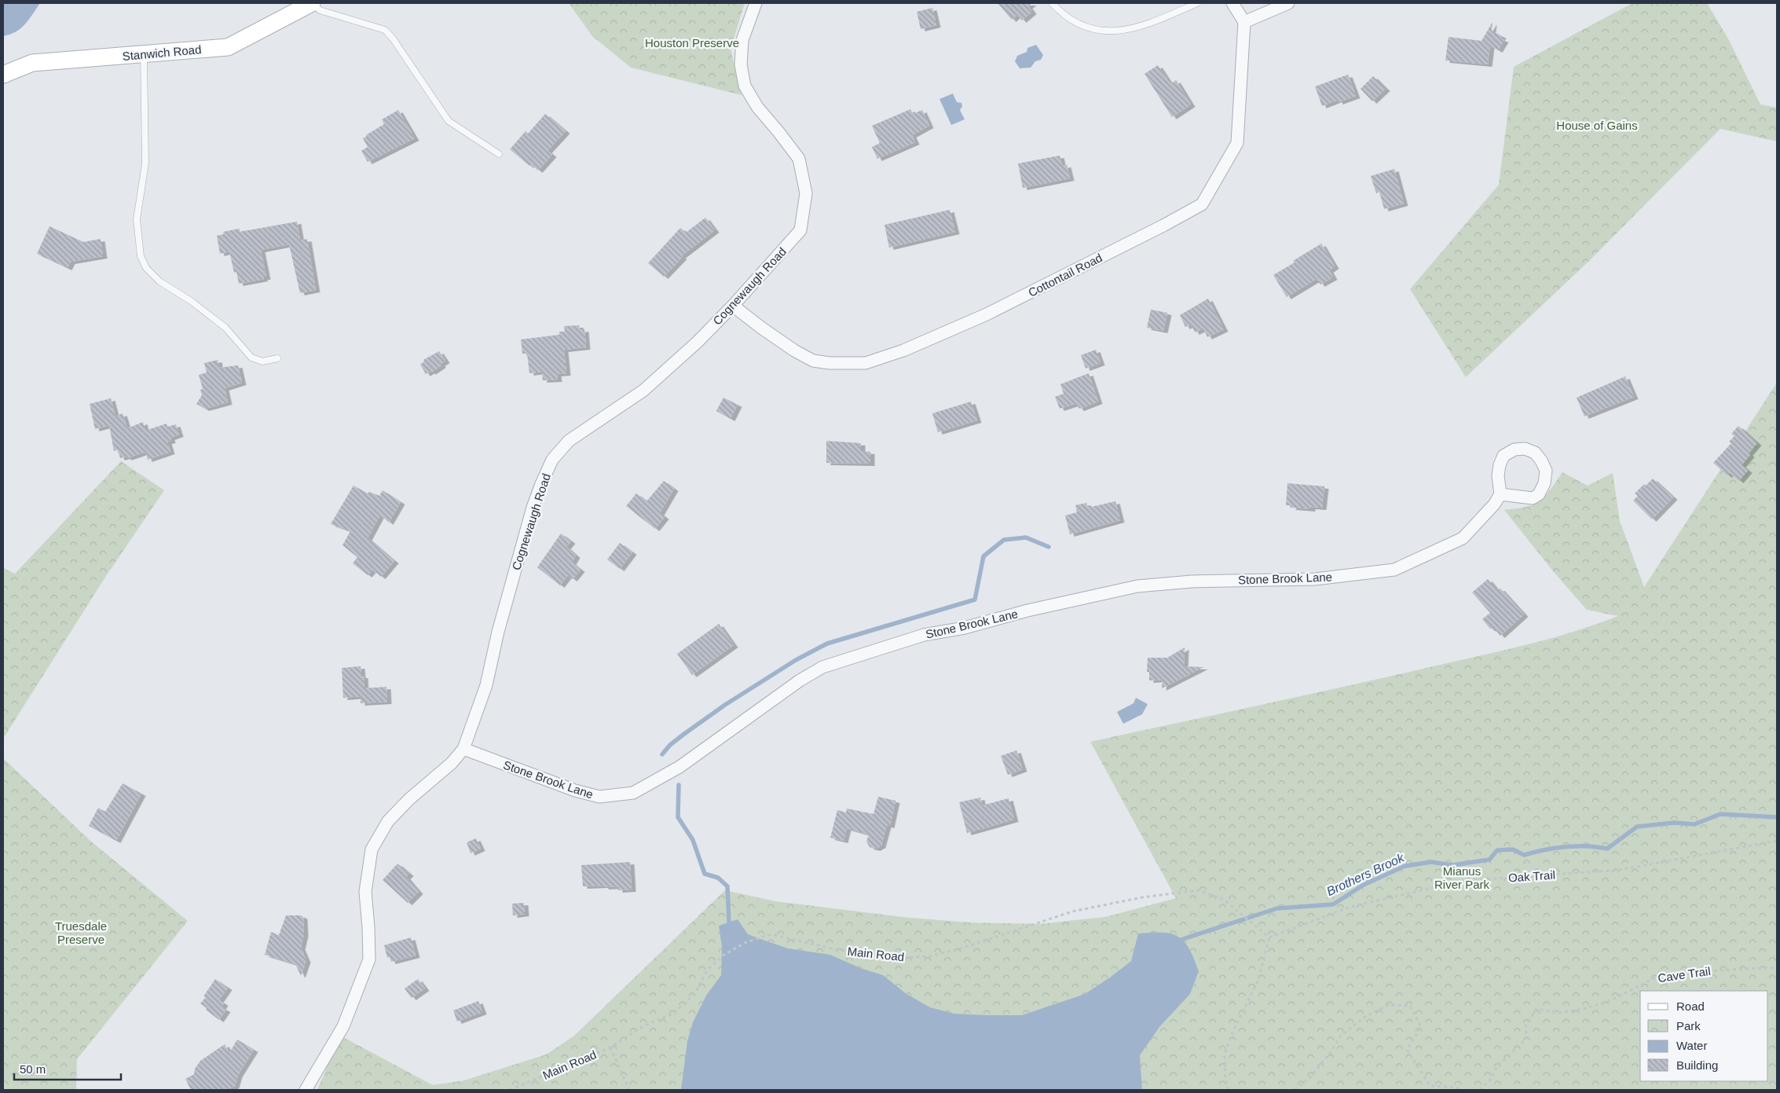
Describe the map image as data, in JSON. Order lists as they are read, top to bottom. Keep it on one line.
{"streets":{"street":["Stanwich Road","Cottontail Road","Cognewaugh Road","Stone Brook Lane"],"path":["Oak Trail","Main Road","Cave Trail"]},"crossings":[["Cottontail Road","Cognewaugh Road"],["Cognewaugh Road","Stone Brook Lane"],["Oak Trail","Main Road"]],"water":["Brothers Brook"],"parks":["Houston Preserve","House of Gains","Mianus River Park","Truesdale Preserve"],"legend":["Road","Park","Water","Building"],"scale_bar":"50 m"}
